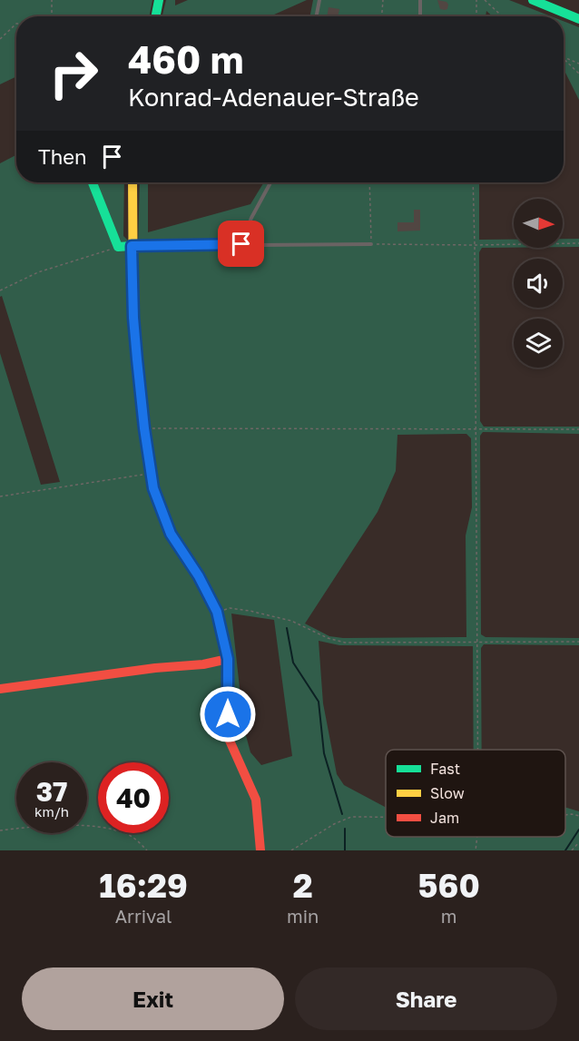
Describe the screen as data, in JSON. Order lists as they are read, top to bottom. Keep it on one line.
{"legend":["Fast","Slow","Jam"],"north":"right","page":{"turn":["460 m","Konrad-Adenauer-Straße"],"then":"Then","speed":"37 km/h","limit":"40","eta":["16:29","Arrival","2","min","560","m"],"buttons":["Exit","Share"]}}
